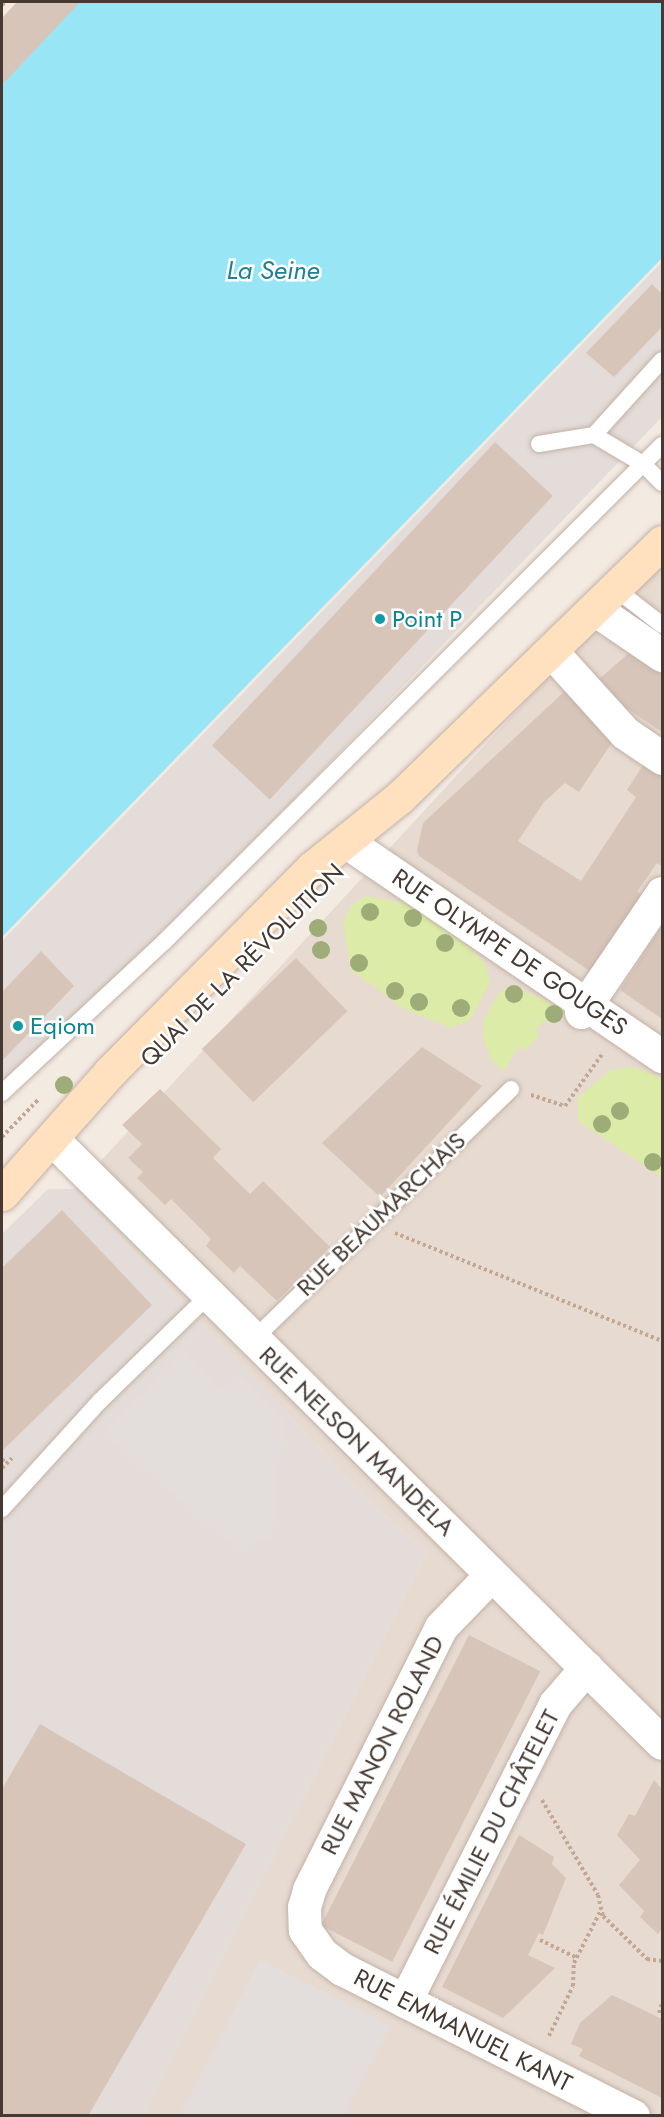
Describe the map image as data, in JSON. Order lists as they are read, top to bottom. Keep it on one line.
{"streets":{"main road":["QUAI DE LA RÉVOLUTION"],"street":["RUE OLYMPE DE GOUGES","RUE NELSON MANDELA","RUE MANON ROLAND","RUE ÉMILIE DU CHÂTELET","RUE EMMANUEL KANT"],"lane":["RUE BEAUMARCHAIS"]},"crossings":[["RUE OLYMPE DE GOUGES","QUAI DE LA RÉVOLUTION"],["QUAI DE LA RÉVOLUTION","RUE NELSON MANDELA"],["RUE BEAUMARCHAIS","RUE NELSON MANDELA"],["RUE NELSON MANDELA","RUE MANON ROLAND"],["RUE NELSON MANDELA","RUE ÉMILIE DU CHÂTELET"],["RUE MANON ROLAND","RUE EMMANUEL KANT"],["RUE ÉMILIE DU CHÂTELET","RUE EMMANUEL KANT"]],"water":["La Seine"],"places":["Point P","Eqiom"]}
